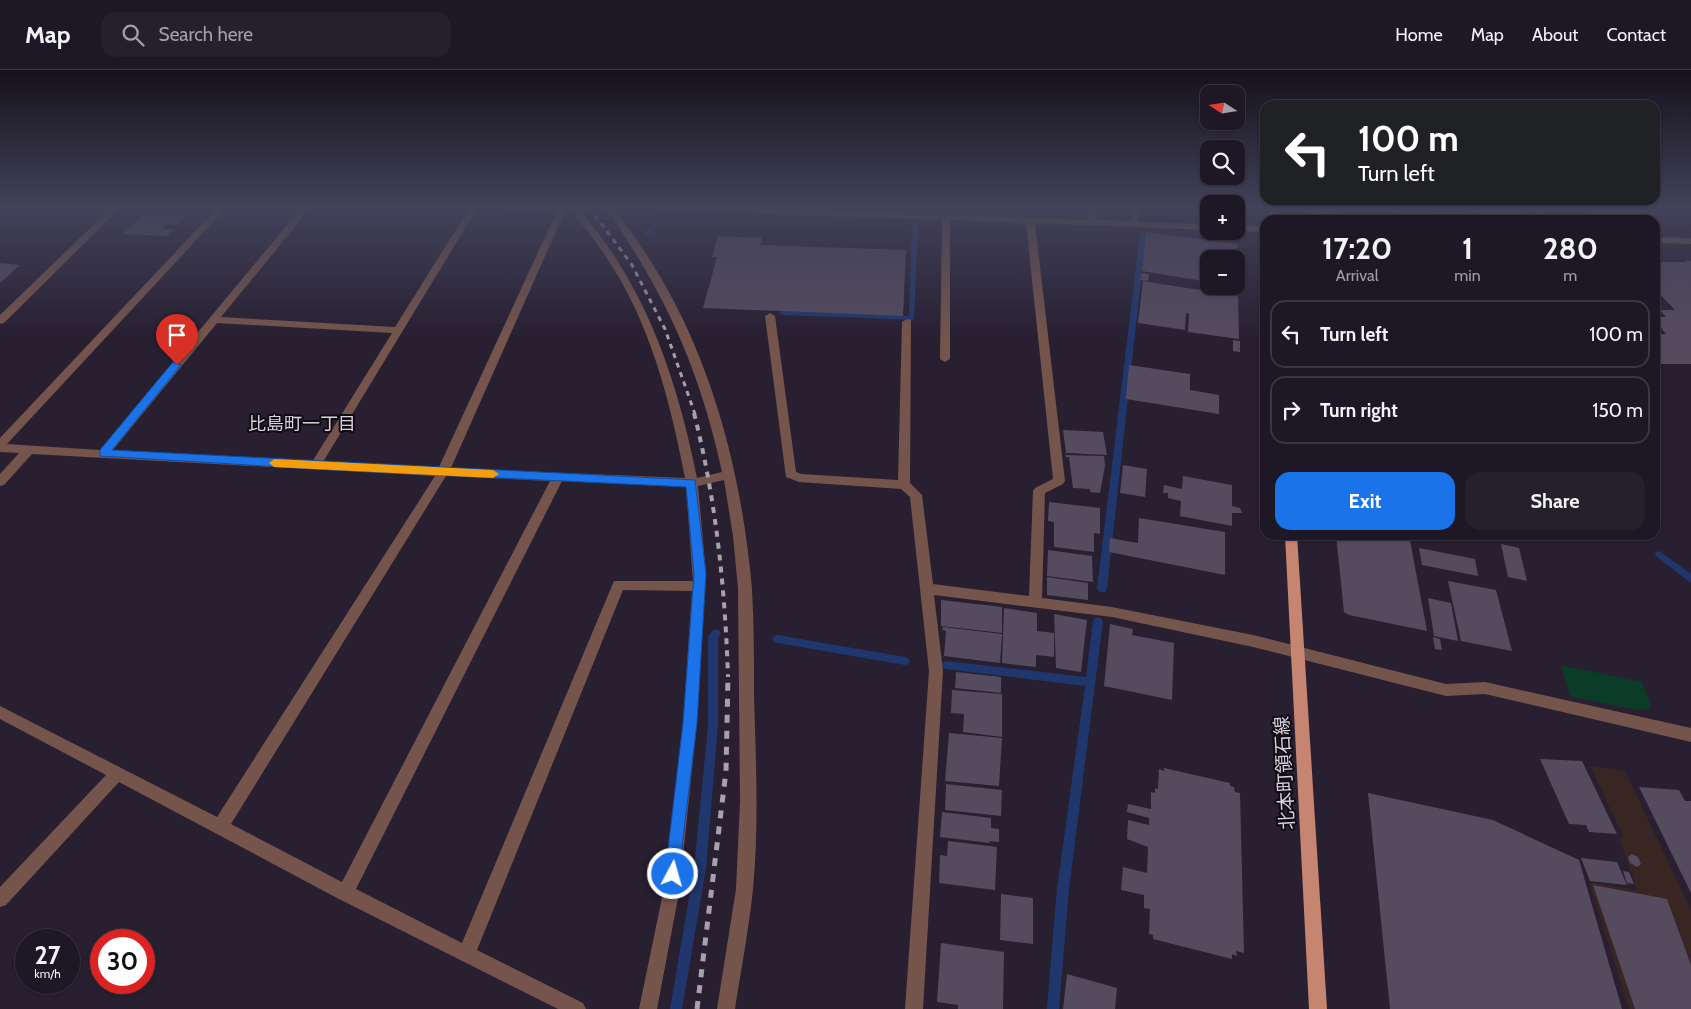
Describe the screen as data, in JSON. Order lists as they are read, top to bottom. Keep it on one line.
{"streets":{"main road":["北本町領石線"]},"districts":["比島町一丁目"],"north":"left","page":{"header":"Map","search":"Search here","nav":["Home","Map","About","Contact"],"map_buttons":["+","−"],"turn":["100 m","Turn left"],"eta":["17:20","Arrival","1","min","280","m"],"list":[{"name":"Turn left","value":"100 m"},{"name":"Turn right","value":"150 m"}],"buttons":["Exit","Share"],"speed":"27 km/h","limit":"30"}}
